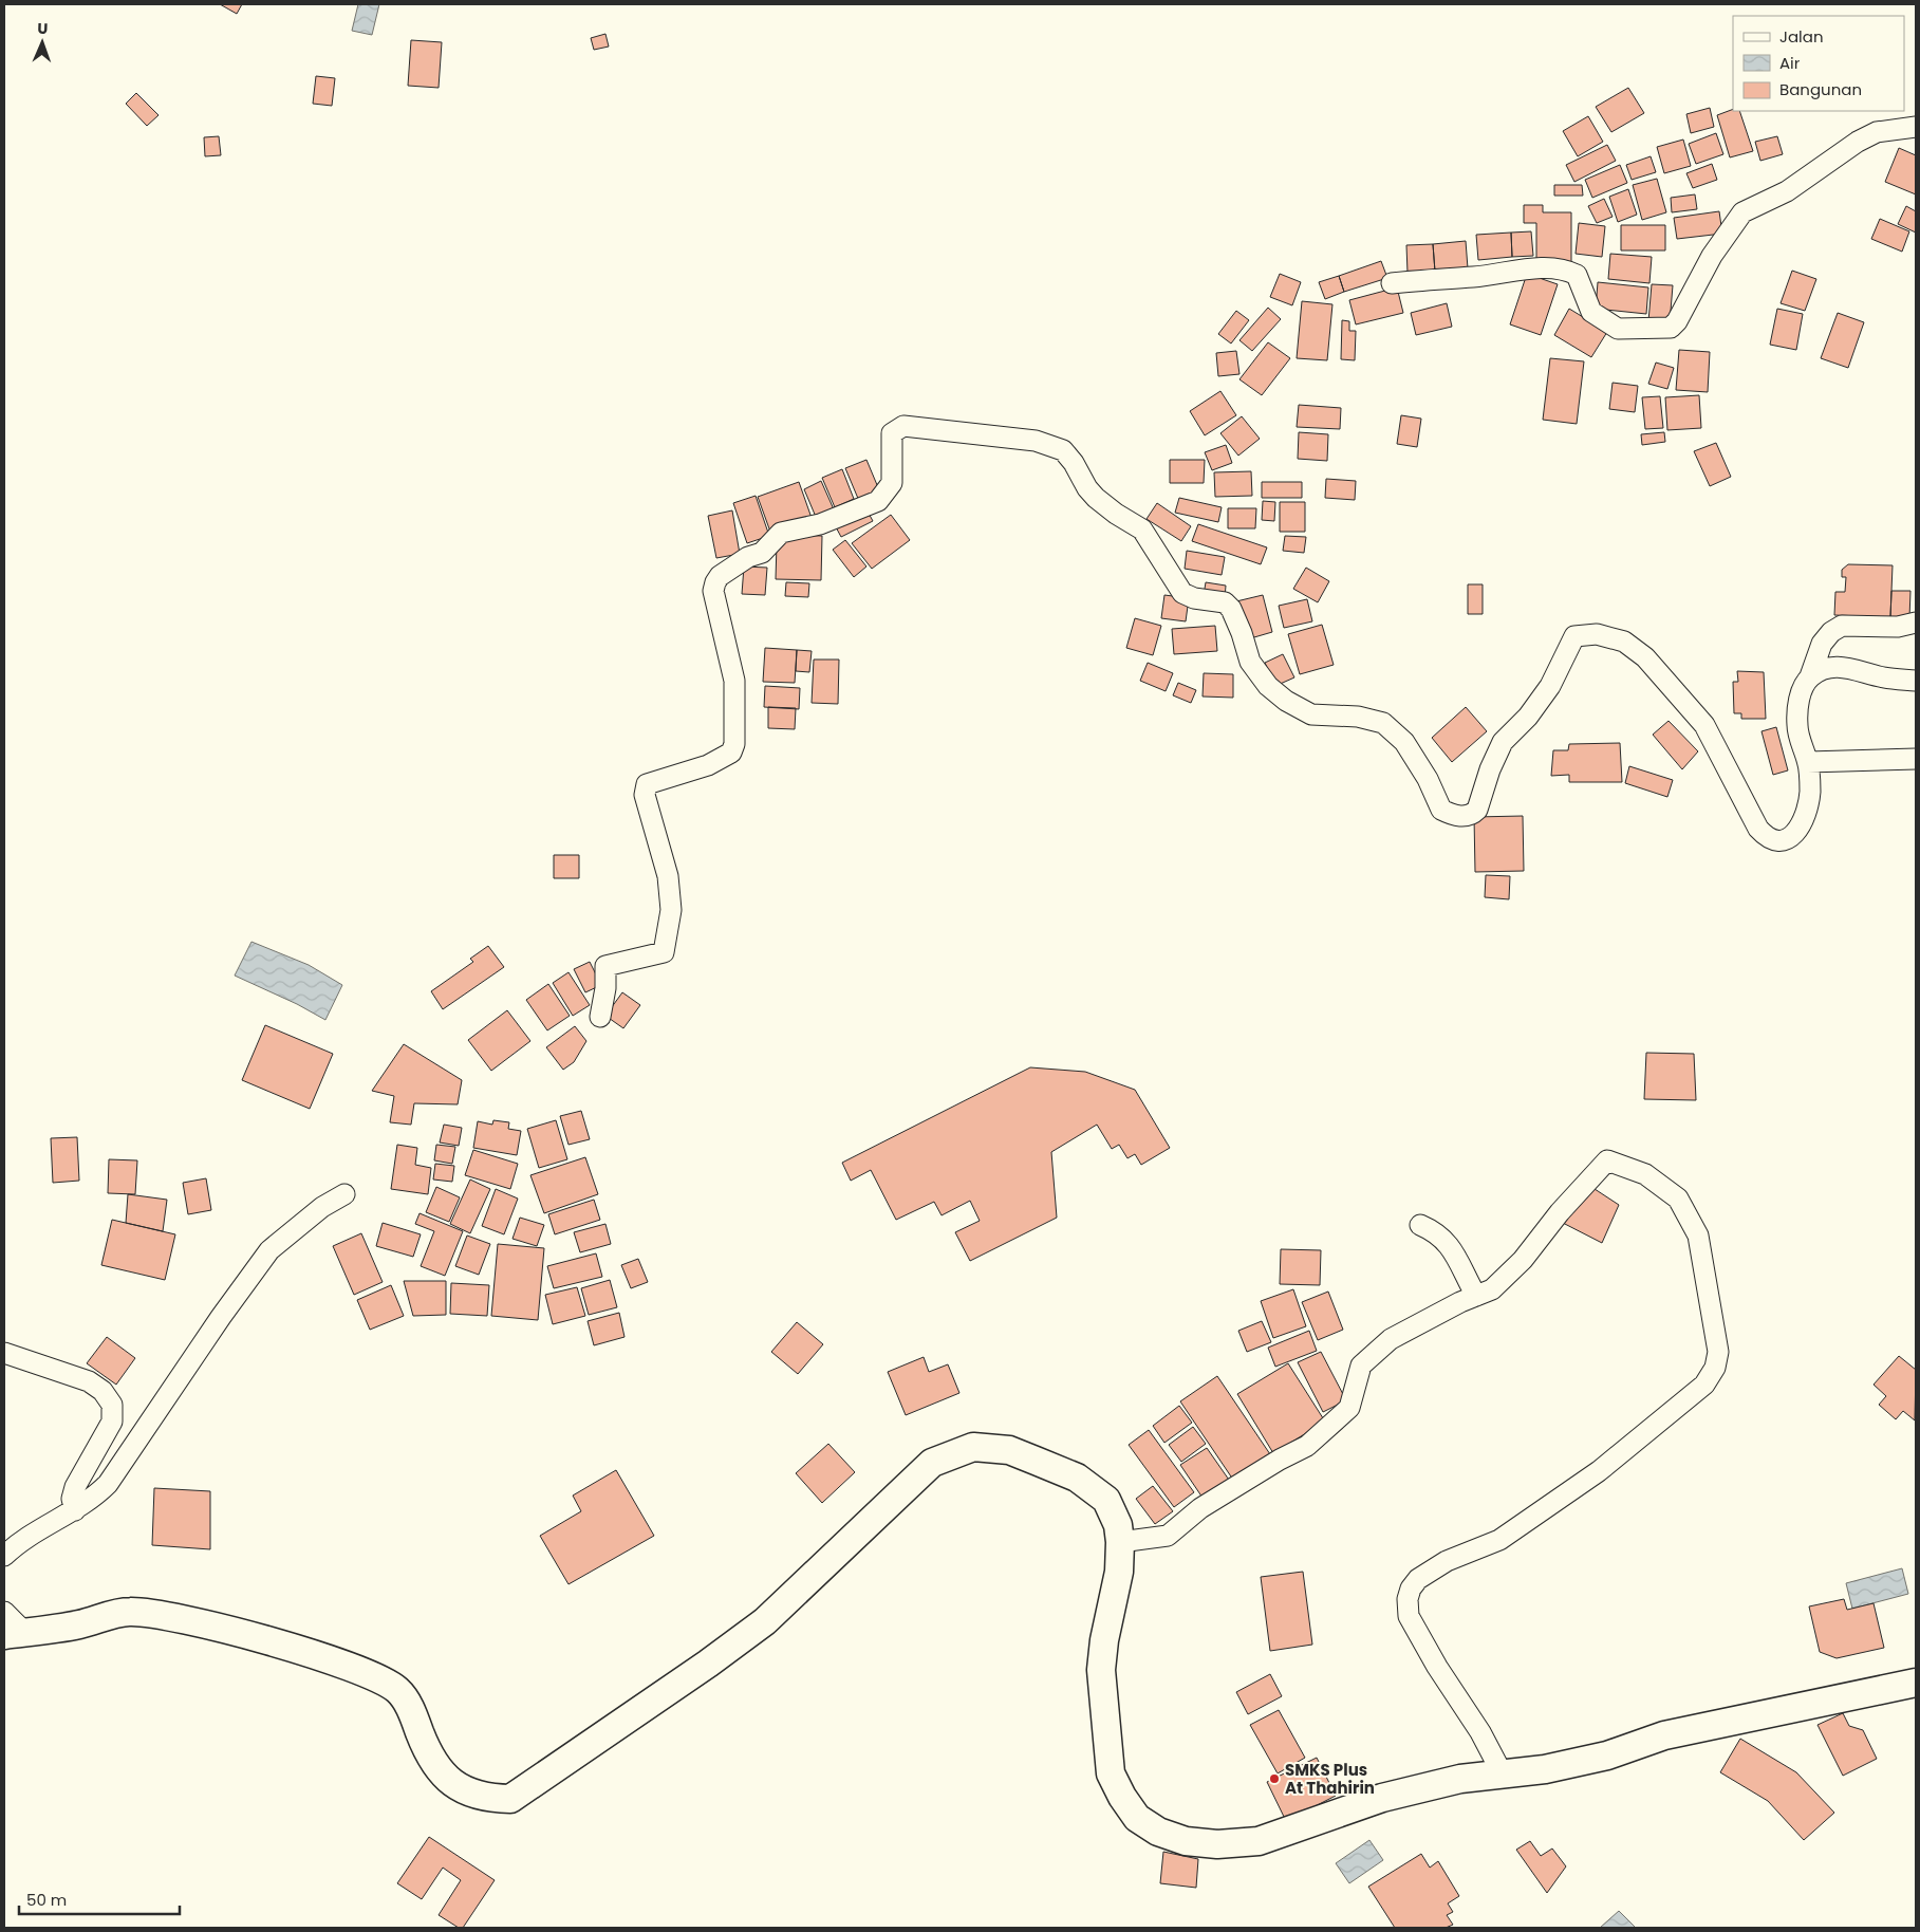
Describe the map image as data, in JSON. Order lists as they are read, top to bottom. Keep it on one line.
{"places":["SMKS Plus At Thahirin"],"legend":["Jalan","Air","Bangunan"],"scale_bar":"50 m","north":"top"}
